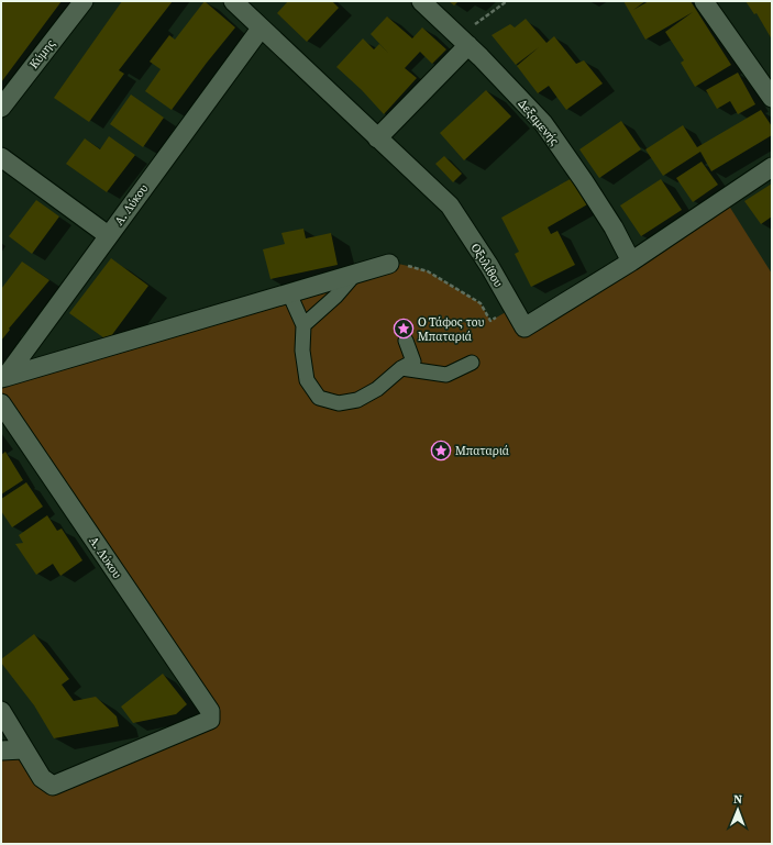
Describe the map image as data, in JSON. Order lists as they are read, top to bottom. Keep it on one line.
{"streets":{"street":["Κύμης","Δεξαμενής","Α. Λύκου","Οξυλίθου"]},"crossings":[["Δεξαμενής","Οξυλίθου"],["Α. Λύκου","Οξυλίθου"]],"places":{"place":["Ο Τάφος του Μπαταριά","Μπαταριά"]},"north":"top"}
